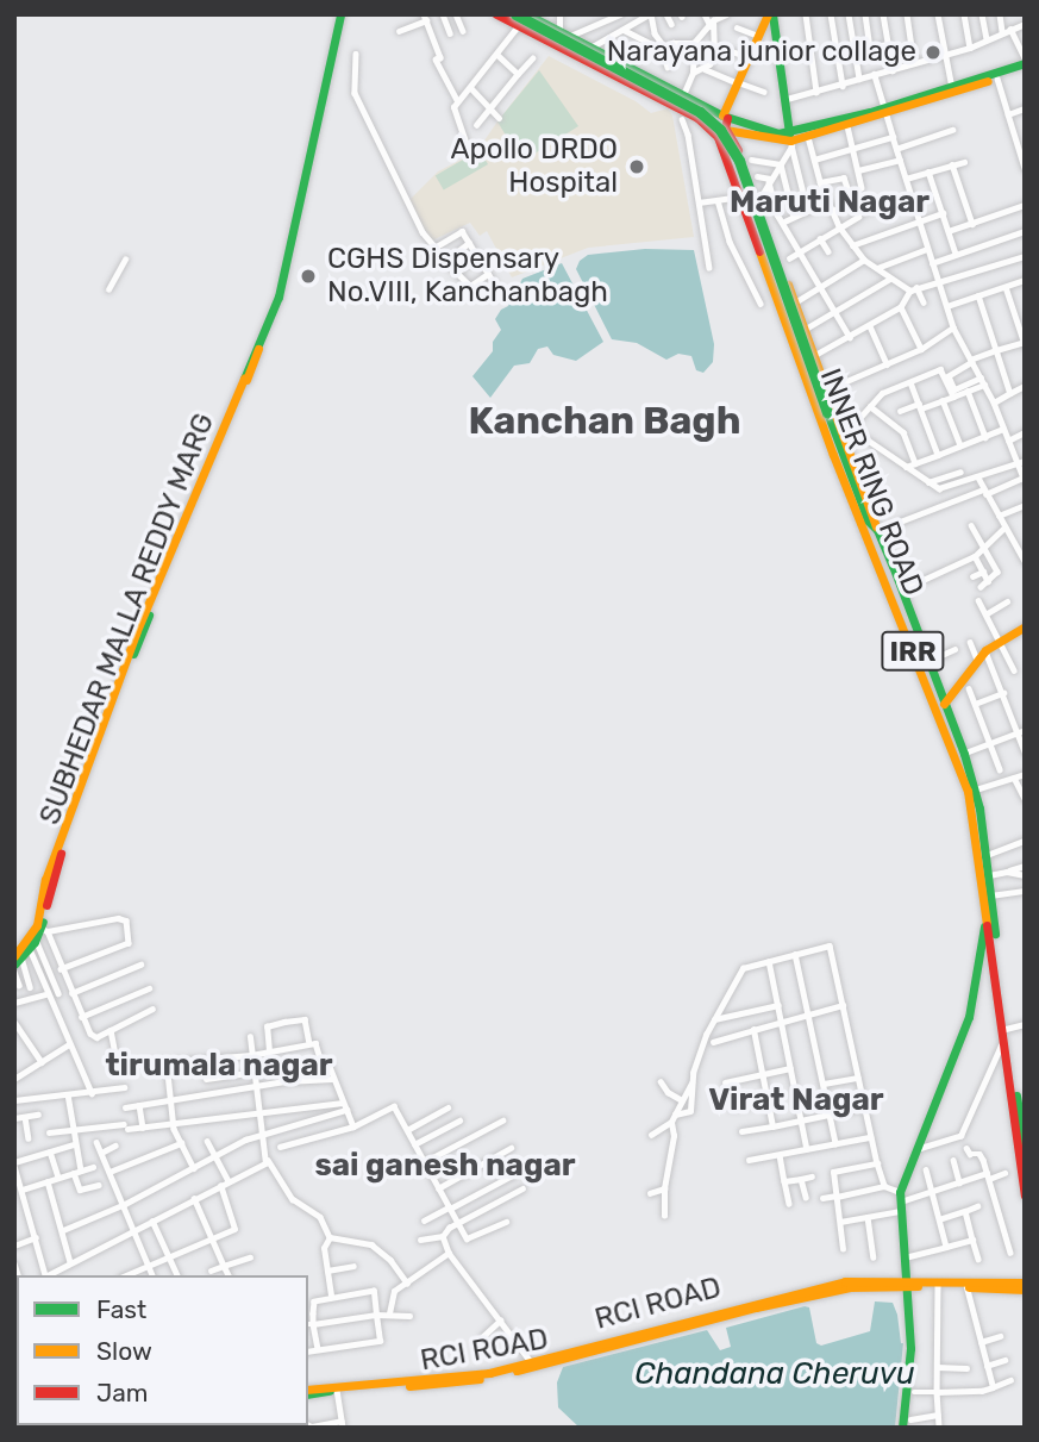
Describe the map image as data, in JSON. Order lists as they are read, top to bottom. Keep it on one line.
{"streets":{"main road":["INNER RING ROAD","SUBHEDAR MALLA REDDY MARG","IRR","RCI ROAD"]},"districts":["Maruti Nagar","Kanchan Bagh","tirumala nagar","Virat Nagar","sai ganesh nagar"],"water":["Chandana Cheruvu"],"places":["Narayana junior collage","Apollo DRDO Hospital","CGHS Dispensary No.VIII, Kanchanbagh"],"legend":["Fast","Slow","Jam"]}
